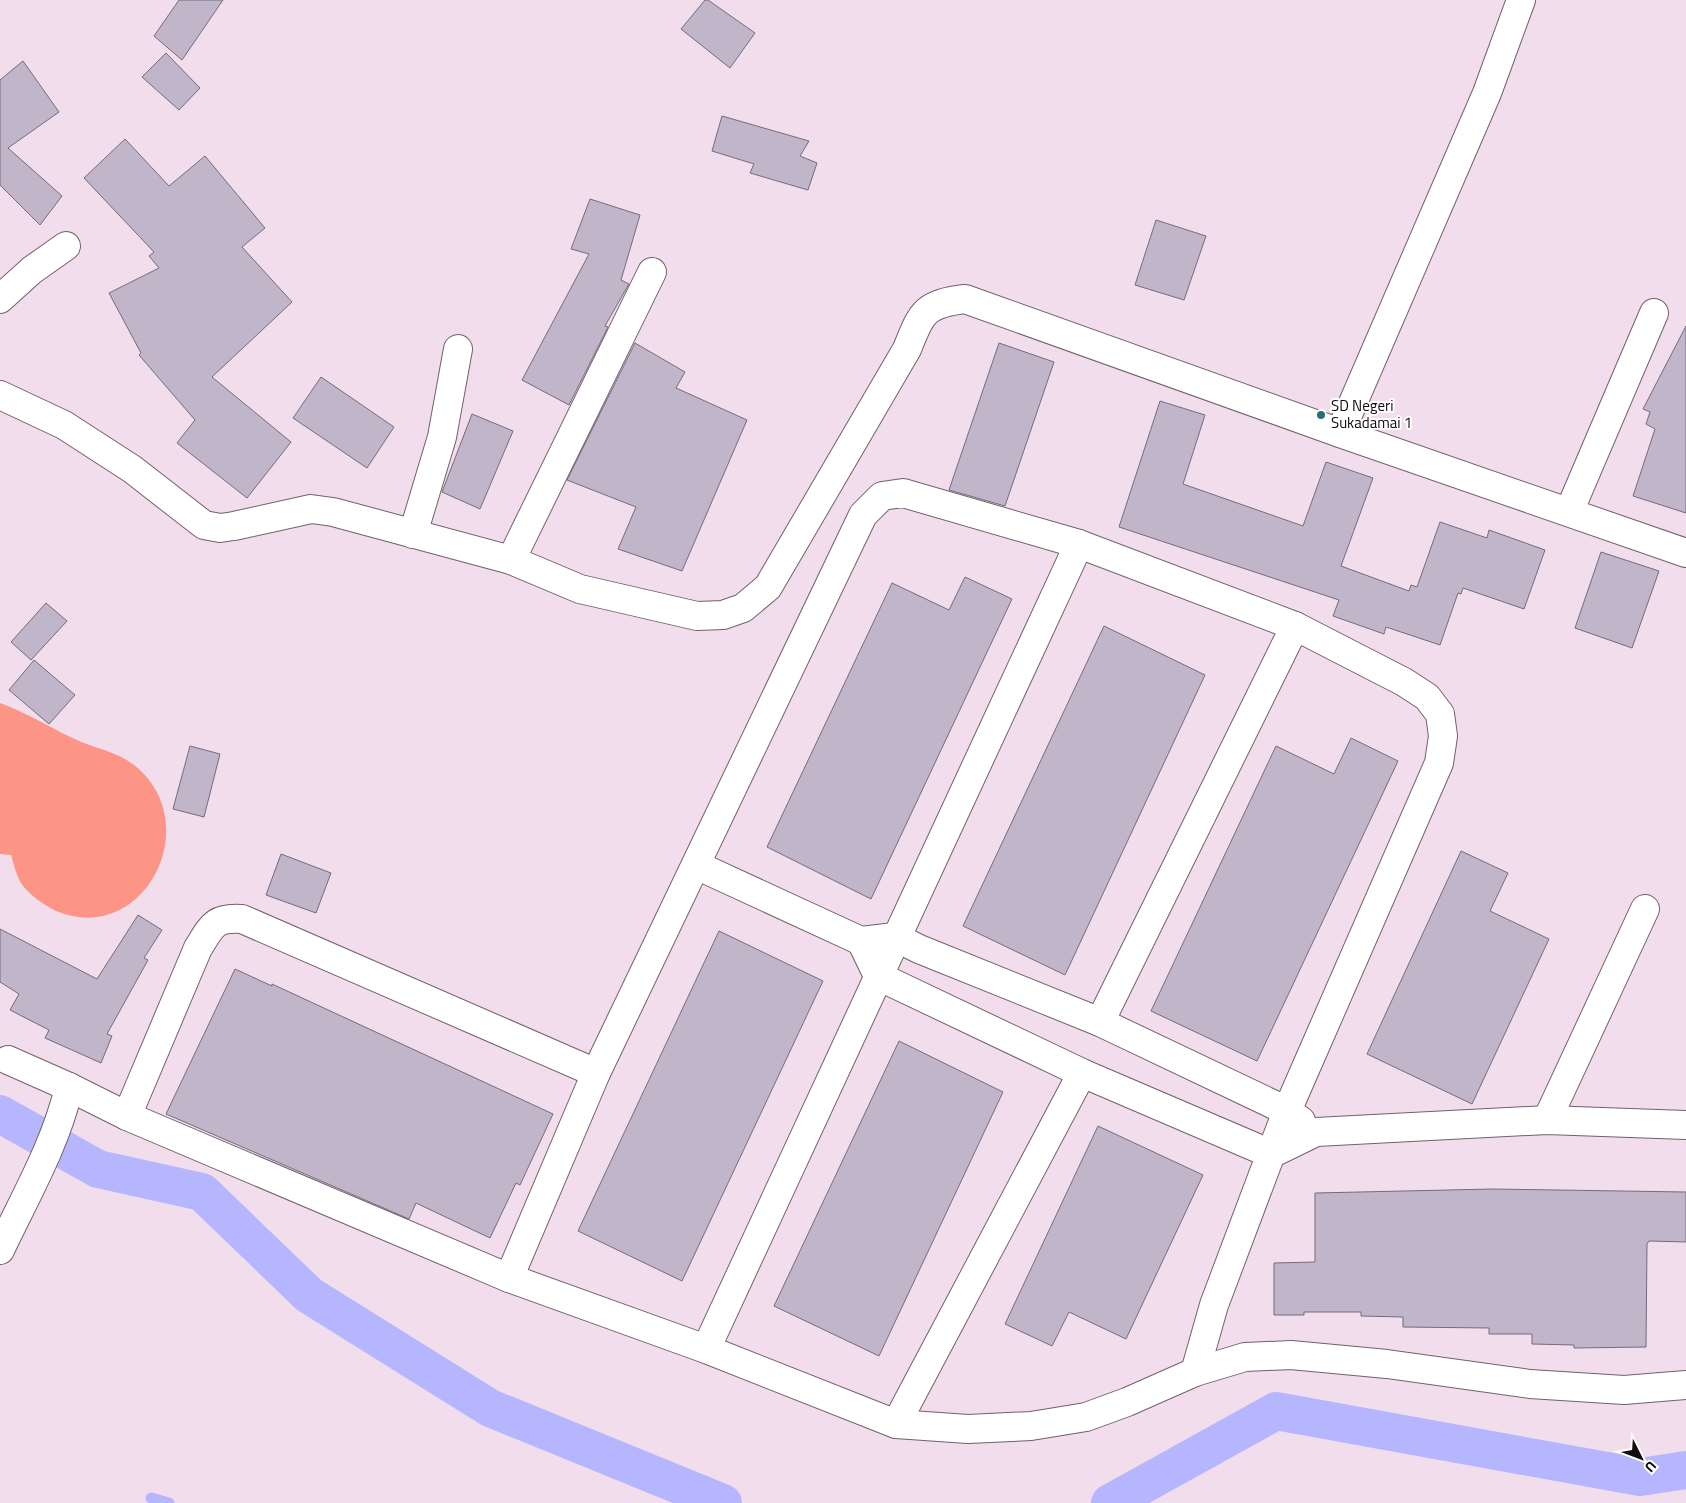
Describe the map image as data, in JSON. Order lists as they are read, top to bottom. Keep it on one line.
{"places":["SD Negeri Sukadamai 1"],"north":"bottom right"}
